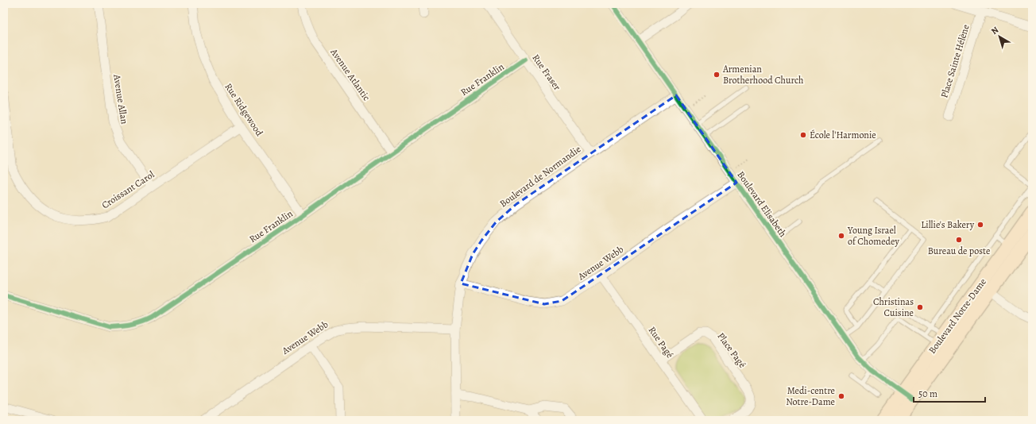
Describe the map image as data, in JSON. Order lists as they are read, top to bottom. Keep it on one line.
{"streets":{"street":["Place Sainte Hélène","Rue Fraser","Avenue Atlantic","Rue Franklin","Avenue Allan","Rue Ridgewood","Boulevard de Normandie","Croissant Carol","Boulevard Elisabeth","Avenue Webb","Boulevard Notre-Dame","Rue Pagé","Place Pagé"]},"crossings":[["Rue Fraser","Rue Franklin"],["Rue Fraser","Boulevard de Normandie"],["Avenue Atlantic","Rue Franklin"],["Rue Franklin","Rue Ridgewood"],["Avenue Allan","Croissant Carol"],["Rue Ridgewood","Croissant Carol"],["Boulevard de Normandie","Boulevard Elisabeth"],["Boulevard de Normandie","Avenue Webb"],["Boulevard Elisabeth","Avenue Webb"],["Boulevard Elisabeth","Boulevard Notre-Dame"],["Avenue Webb","Rue Pagé"],["Rue Pagé","Place Pagé"]],"places":["Armenian Brotherhood Church","École l'Harmonie","Lillie's Bakery","Young Israel of Chomedey","Bureau de poste","Christinas Cuisine","Medi-centre Notre-Dame"],"scale_bar":"50 m","north":"top left"}
